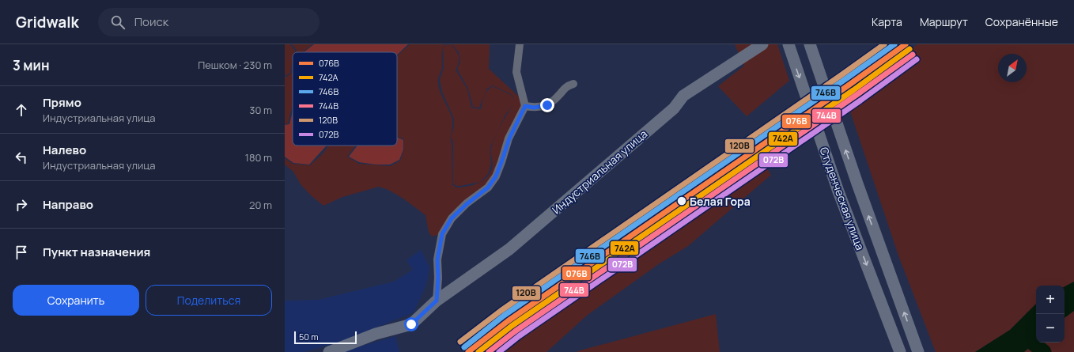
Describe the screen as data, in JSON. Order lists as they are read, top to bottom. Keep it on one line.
{"streets":{"main road":["Индустриальная улица","Студенческая улица"]},"places":["Белая Гора"],"lines":["transit line 076В","transit line 746В","transit line 120В","transit line 742А","transit line 744В","transit line 072В"],"legend":["076В","742А","746В","744В","120В","072В"],"scale_bar":"50 m","north":"top right","page":{"header":"Gridwalk","search":"Поиск","nav":["Карта","Маршрут","Сохранённые"],"heading":["3 мин","Пешком · 230 m"],"list":[["Прямо","Индустриальная улица","30 m"],["Налево","Индустриальная улица","180 m"],["Направо","20 m"],"Пункт назначения"],"buttons":["Сохранить","Поделиться"],"map_buttons":["+","−"],"scale":"50 m"}}
